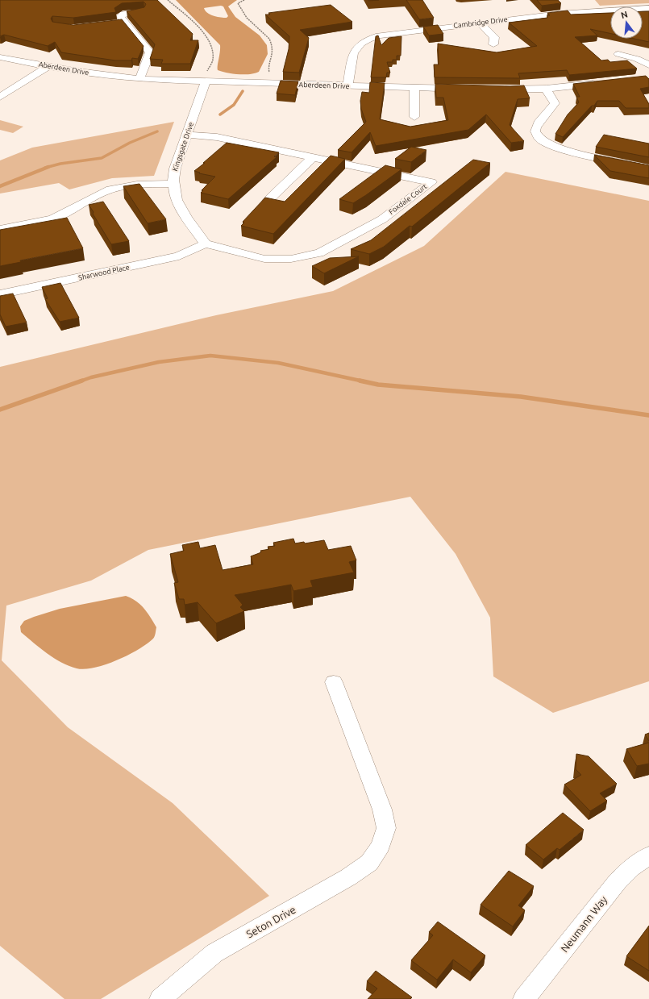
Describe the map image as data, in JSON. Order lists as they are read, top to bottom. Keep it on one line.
{"streets":{"street":["Cambridge Drive","Aberdeen Drive","Kingsgate Drive","Foxdale Court","Sharwood Place","Seton Drive","Neumann Way"]},"crossings":[["Cambridge Drive","Aberdeen Drive"],["Aberdeen Drive","Kingsgate Drive"],["Kingsgate Drive","Foxdale Court"],["Kingsgate Drive","Sharwood Place"],["Foxdale Court","Sharwood Place"]],"north":"top"}
